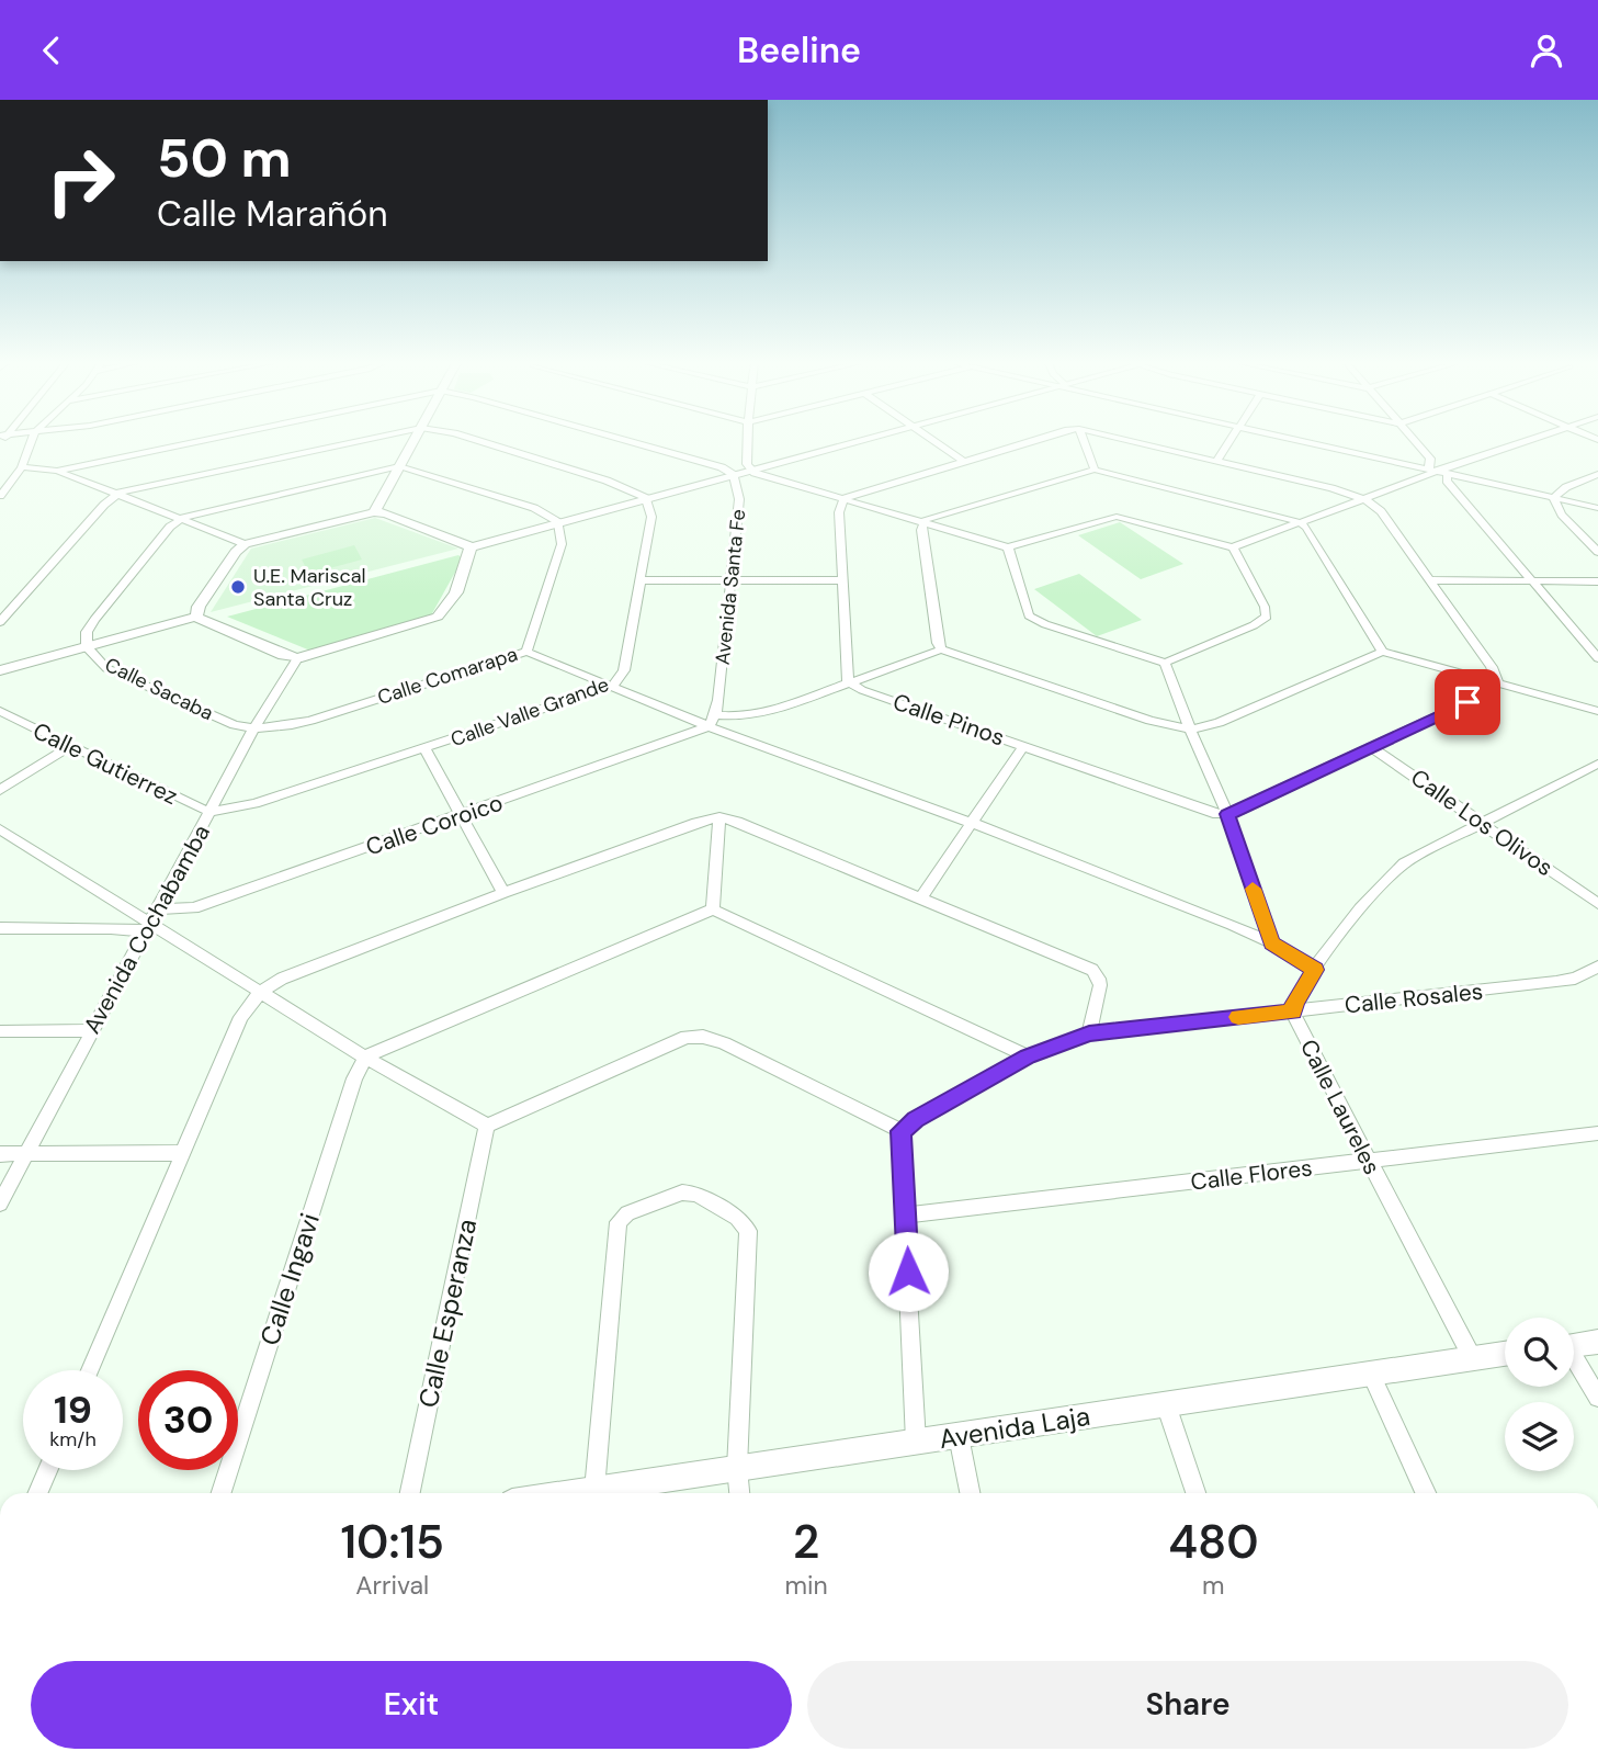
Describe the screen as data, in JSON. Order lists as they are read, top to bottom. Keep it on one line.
{"streets":{"street":["Avenida Santa Fe","Calle Comarapa","Calle Sacaba","Calle Valle Grande","Calle Pinos","Calle Gutierrez","Calle Los Olivos","Calle Coroico","Avenida Cochabamba","Calle Rosales","Calle Laureles","Calle Flores","Calle Ingavi","Calle Esperanza","Avenida Laja"]},"crossings":[["Avenida Santa Fe","Calle Coroico"],["Calle Comarapa","Calle Sacaba"],["Calle Comarapa","Avenida Cochabamba"],["Calle Sacaba","Avenida Cochabamba"],["Calle Valle Grande","Calle Gutierrez"],["Calle Valle Grande","Avenida Cochabamba"],["Calle Gutierrez","Avenida Cochabamba"],["Calle Los Olivos","Calle Laureles"],["Calle Coroico","Avenida Cochabamba"],["Calle Rosales","Calle Laureles"],["Calle Laureles","Calle Flores"],["Calle Laureles","Avenida Laja"]],"places":["U.E. Mariscal Santa Cruz"],"page":{"header":"Beeline","turn":["50 m","Calle Marañón"],"speed":"19 km/h","limit":"30","eta":["10:15","Arrival","2","min","480","m"],"buttons":["Exit","Share"]}}
